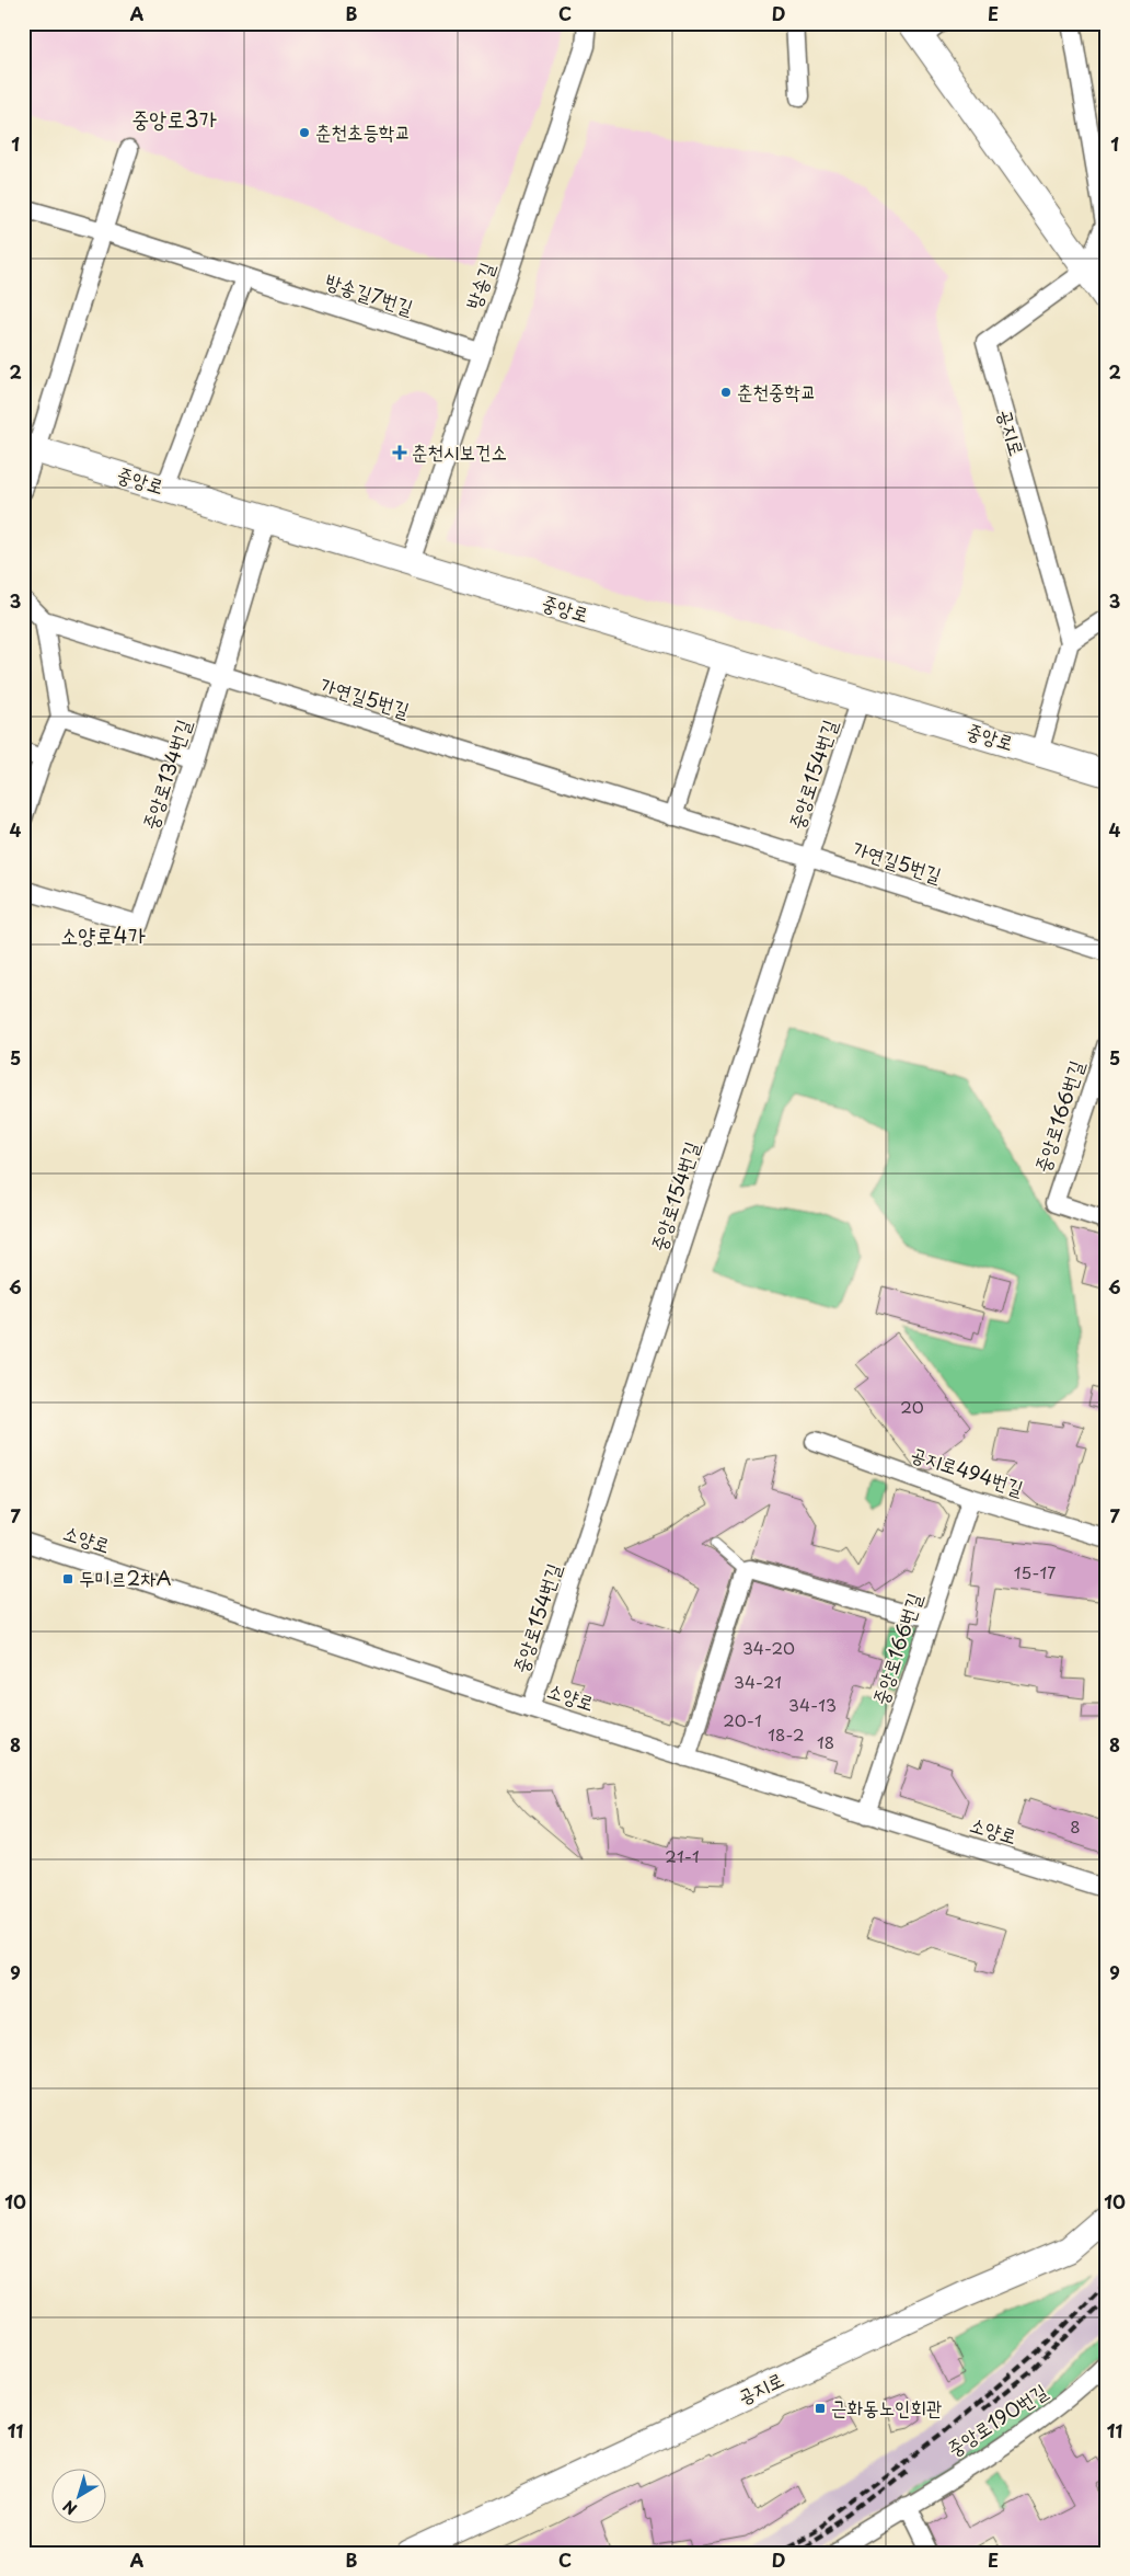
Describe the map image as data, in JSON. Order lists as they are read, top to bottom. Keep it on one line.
{"streets":{"street":["방송길","방송길7번길","공지로","중앙로","가연길5번길","중앙로134번길","중앙로154번길","중앙로166번길","공지로494번길","소양로","중앙로190번길"]},"crossings":[["방송길","방송길7번길"],["방송길","중앙로"],["중앙로","중앙로134번길"],["중앙로","중앙로154번길"],["가연길5번길","중앙로134번길"],["가연길5번길","중앙로154번길"],["중앙로154번길","소양로"],["중앙로166번길","공지로494번길"],["중앙로166번길","소양로"]],"districts":["중앙로3가","소양로4가"],"places":{"other":["춘천초등학교","춘천중학교"],"health":["춘천시보건소"],"transit":["두미르2차A","근화동노인회관"]},"house_numbers":["20","15-17","34-20","34-21","34-13","20-1","18-2","18","8","21-1"],"north":"bottom left","grid":{"columns":["A","B","C","D","E"],"rows":["1","2","3","4","5","6","7","8","9","10","11"]}}
